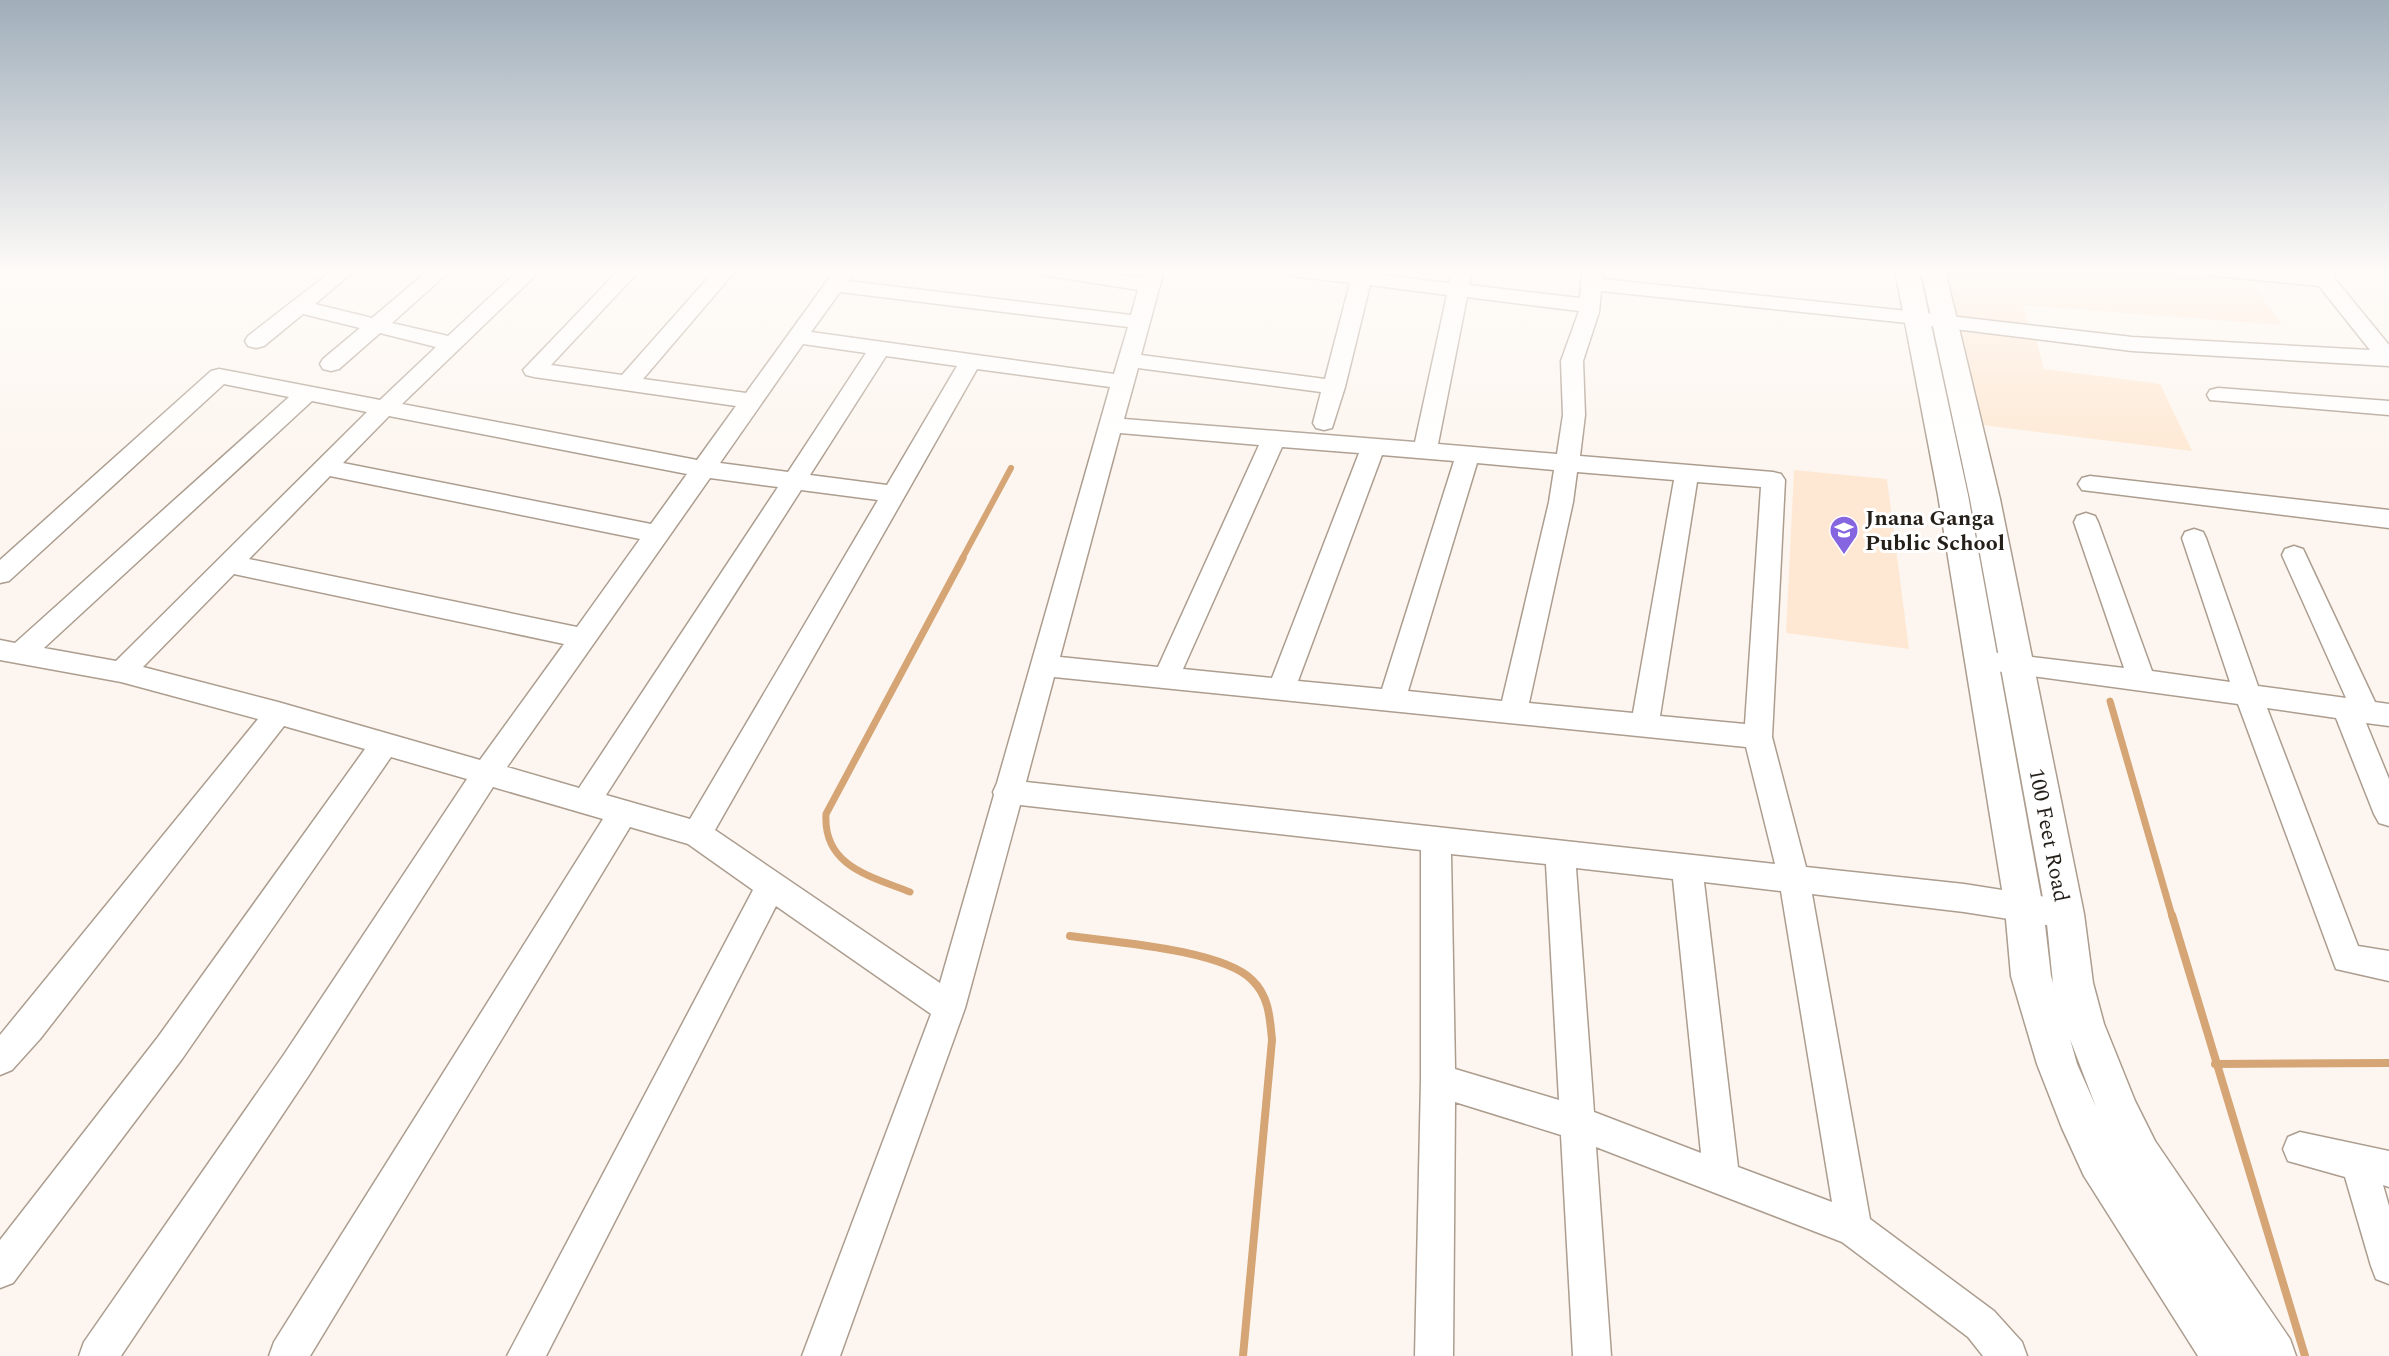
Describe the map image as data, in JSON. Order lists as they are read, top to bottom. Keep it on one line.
{"streets":{"main road":["100 Feet Road"]},"places":{"school or university":["Jnana Ganga Public School"]}}
